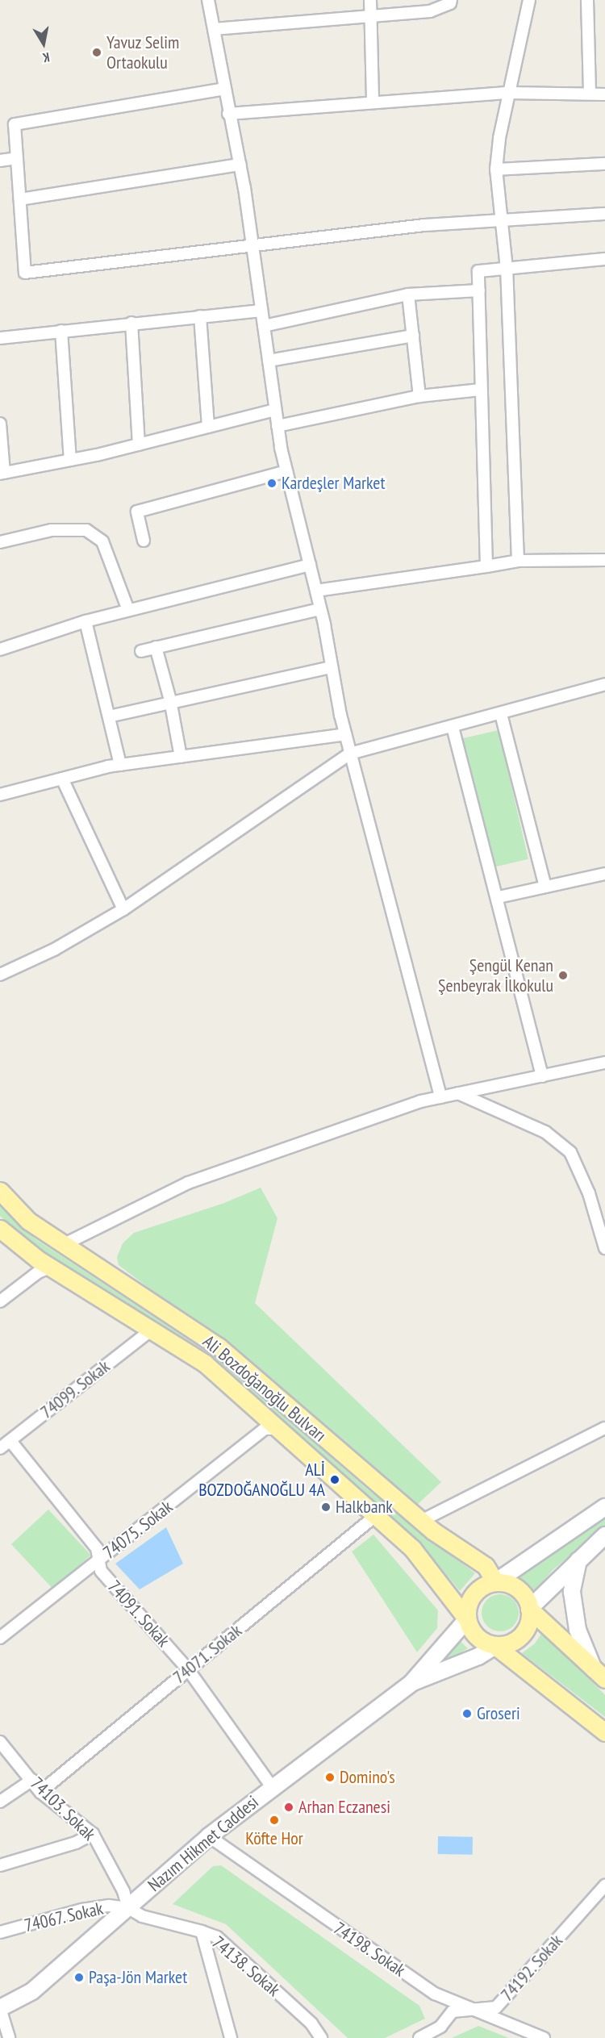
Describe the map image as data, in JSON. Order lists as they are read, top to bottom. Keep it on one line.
{"streets":{"main road":["Ali Bozdoğanoğlu Bulvarı","Nazım Hikmet Caddesi"],"street":["74099. Sokak","74075. Sokak","74091. Sokak","74071. Sokak","74103. Sokak","74067. Sokak","74198. Sokak","74138. Sokak","74192. Sokak"]},"crossings":[["Ali Bozdoğanoğlu Bulvarı","74099. Sokak"],["Ali Bozdoğanoğlu Bulvarı","74075. Sokak"],["Ali Bozdoğanoğlu Bulvarı","74071. Sokak"],["74099. Sokak","74091. Sokak"],["74075. Sokak","74091. Sokak"],["74091. Sokak","74071. Sokak"],["74091. Sokak","Nazım Hikmet Caddesi"],["74071. Sokak","74103. Sokak"],["74103. Sokak","Nazım Hikmet Caddesi"],["74103. Sokak","74067. Sokak"],["74103. Sokak","74138. Sokak"],["Nazım Hikmet Caddesi","74067. Sokak"],["Nazım Hikmet Caddesi","74198. Sokak"],["Nazım Hikmet Caddesi","74138. Sokak"],["74067. Sokak","74138. Sokak"],["74198. Sokak","74192. Sokak"]],"places":["Yavuz Selim Ortaokulu","Kardeşler Market","Şengül Kenan Şenbeyrak İlkokulu","ALİ BOZDOĞANOĞLU 4A","Halkbank","Groseri","Domino's","Arhan Eczanesi","Köfte Hor","Paşa-Jön Market"],"north":"bottom"}
